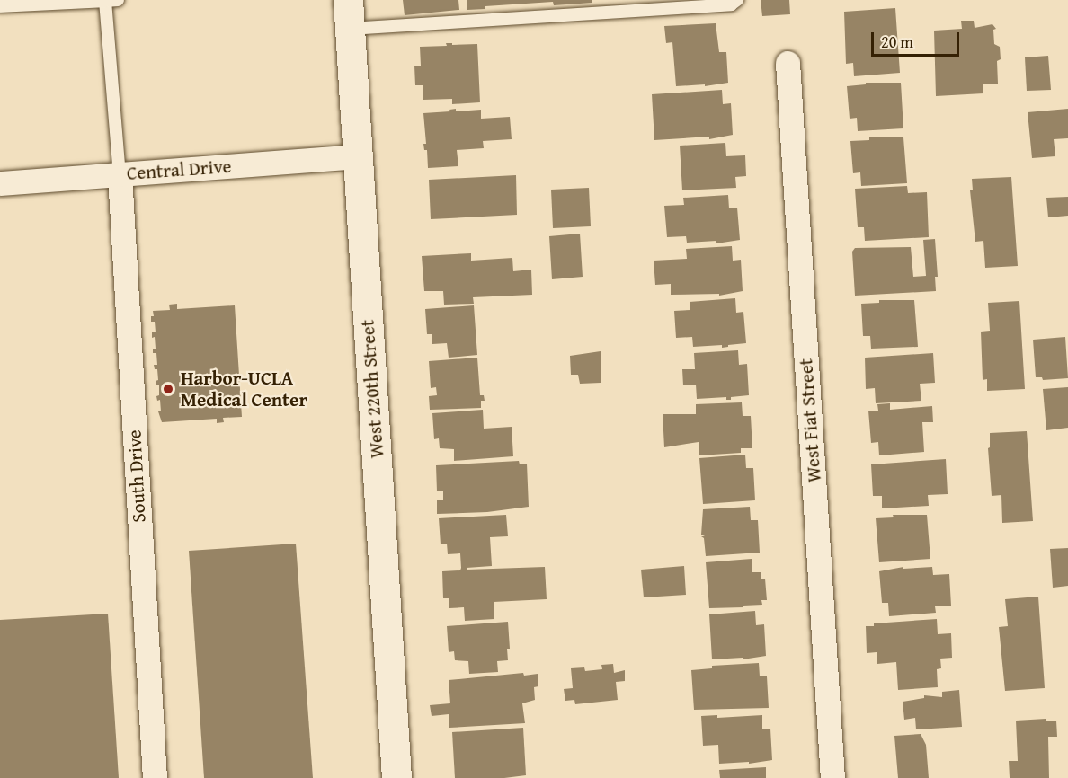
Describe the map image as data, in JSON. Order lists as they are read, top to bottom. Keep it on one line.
{"streets":{"street":["Central Drive","West 220th Street","West Fiat Street","South Drive"]},"crossings":[["Central Drive","West 220th Street"],["Central Drive","South Drive"]],"places":["Harbor-UCLA Medical Center"],"scale_bar":"20 m"}
